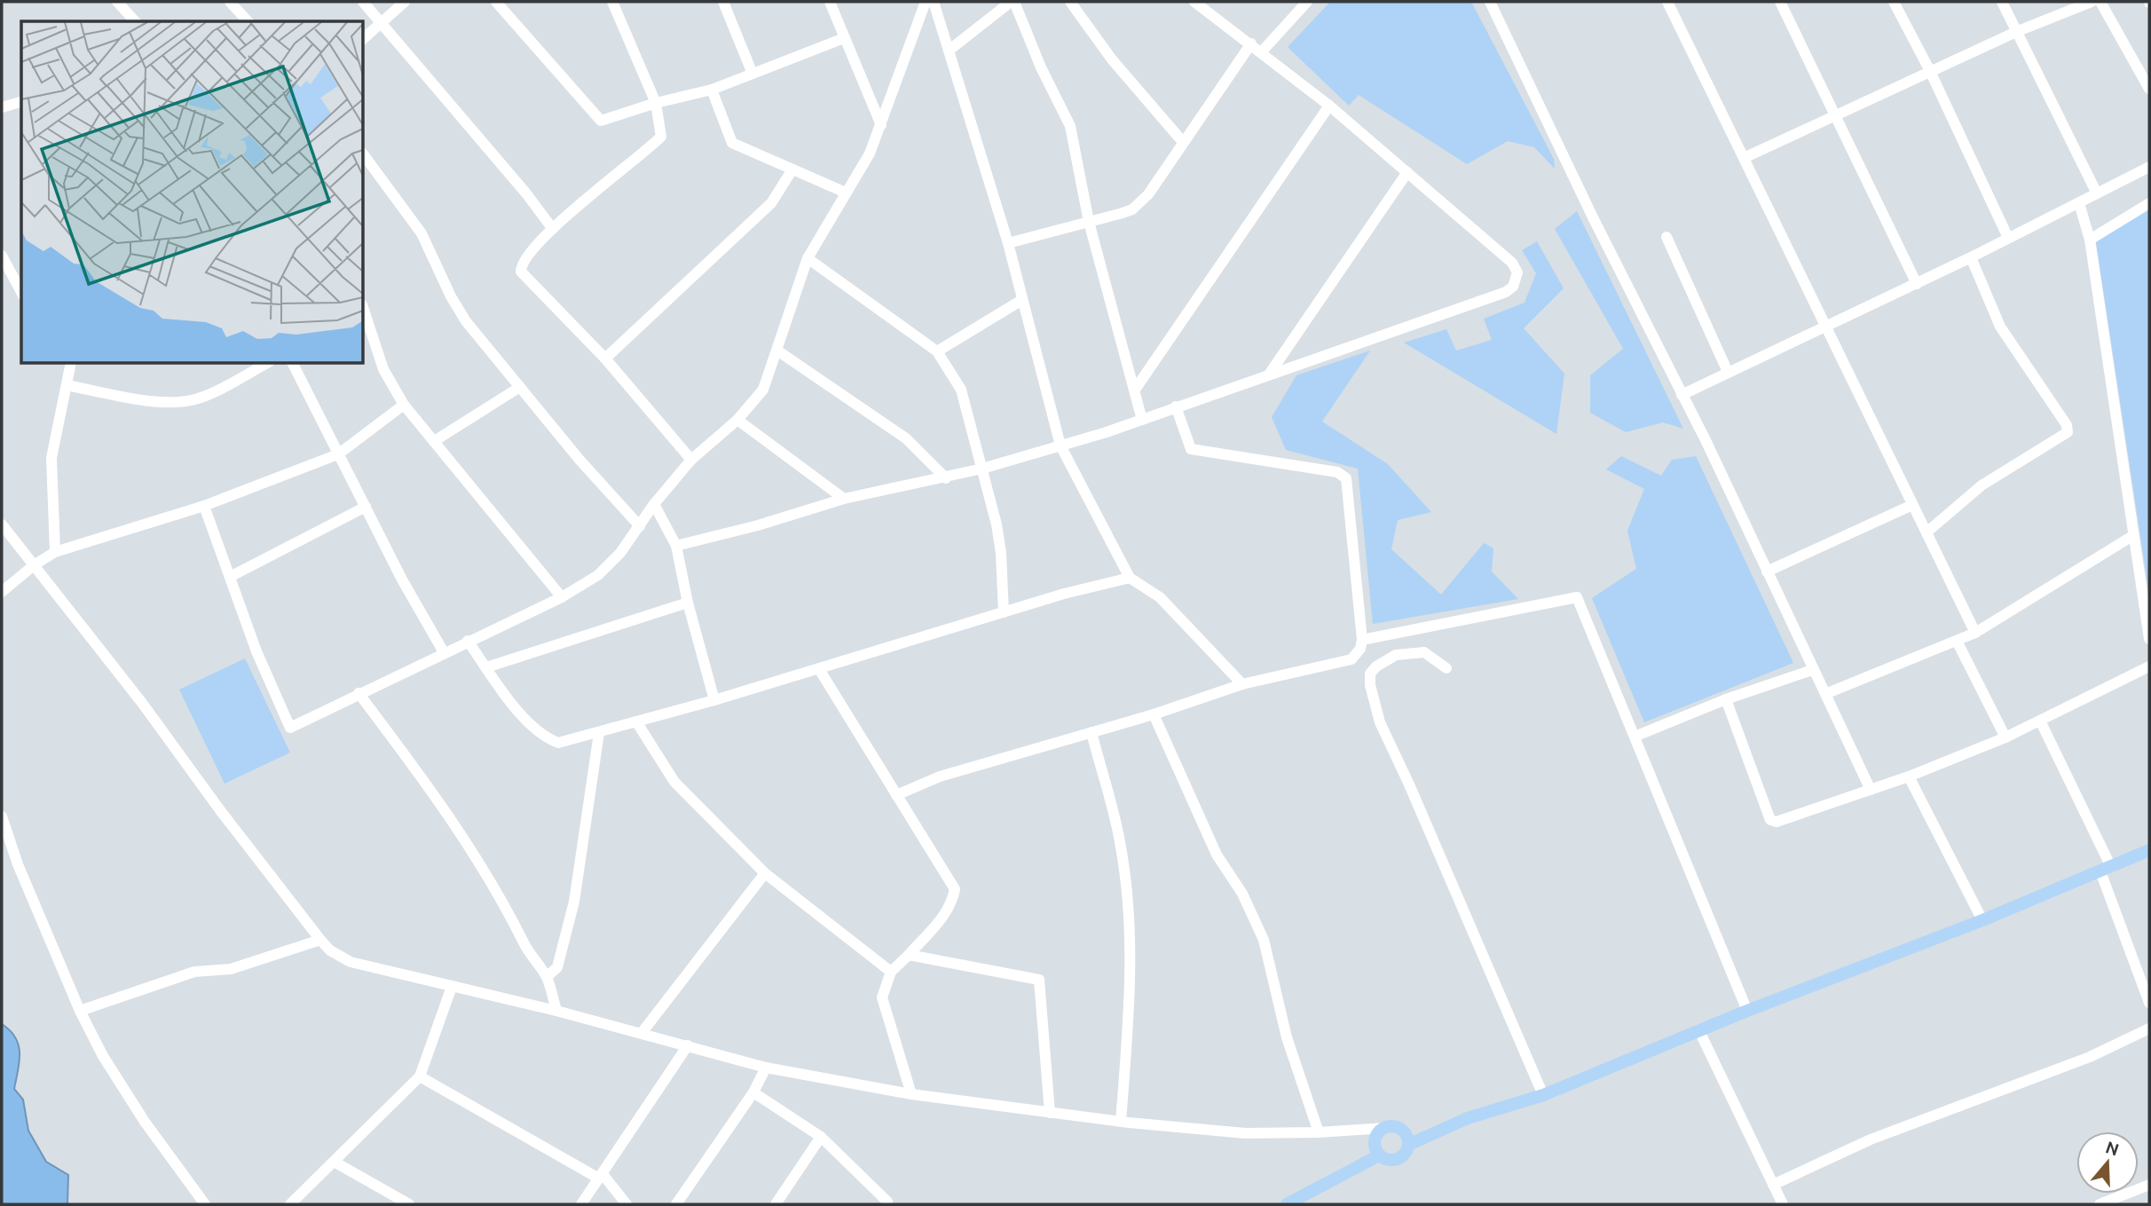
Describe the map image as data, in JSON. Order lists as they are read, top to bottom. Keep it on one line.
{"north":"top"}
